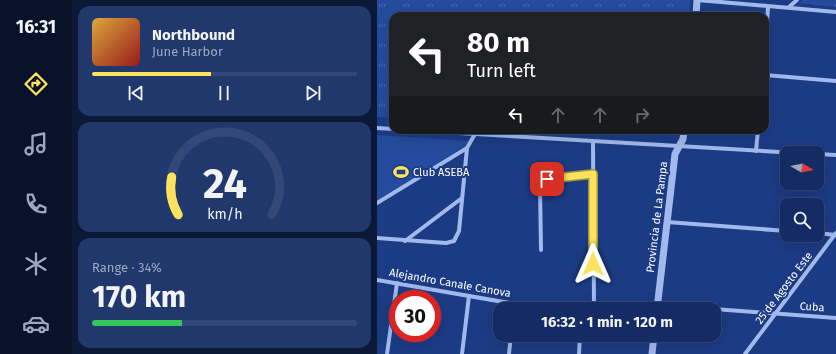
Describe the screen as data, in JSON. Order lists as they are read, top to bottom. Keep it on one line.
{"streets":{"street":["Provincia de La Pampa","Alejandro Canale Canova","25 de Agosto Este","Cuba"]},"crossings":[["25 de Agosto Este","Cuba"]],"places":{"sports":["Club ASEBA"]},"north":"right","page":{"tabs":"16:31","turn":["80 m","Turn left"],"song":["Northbound","June Harbor"],"tile":["Range · 34%","170 km"],"limit":"30","trip":"16:32 · 1 min · 120 m","gauge":["24","km/h"]}}
